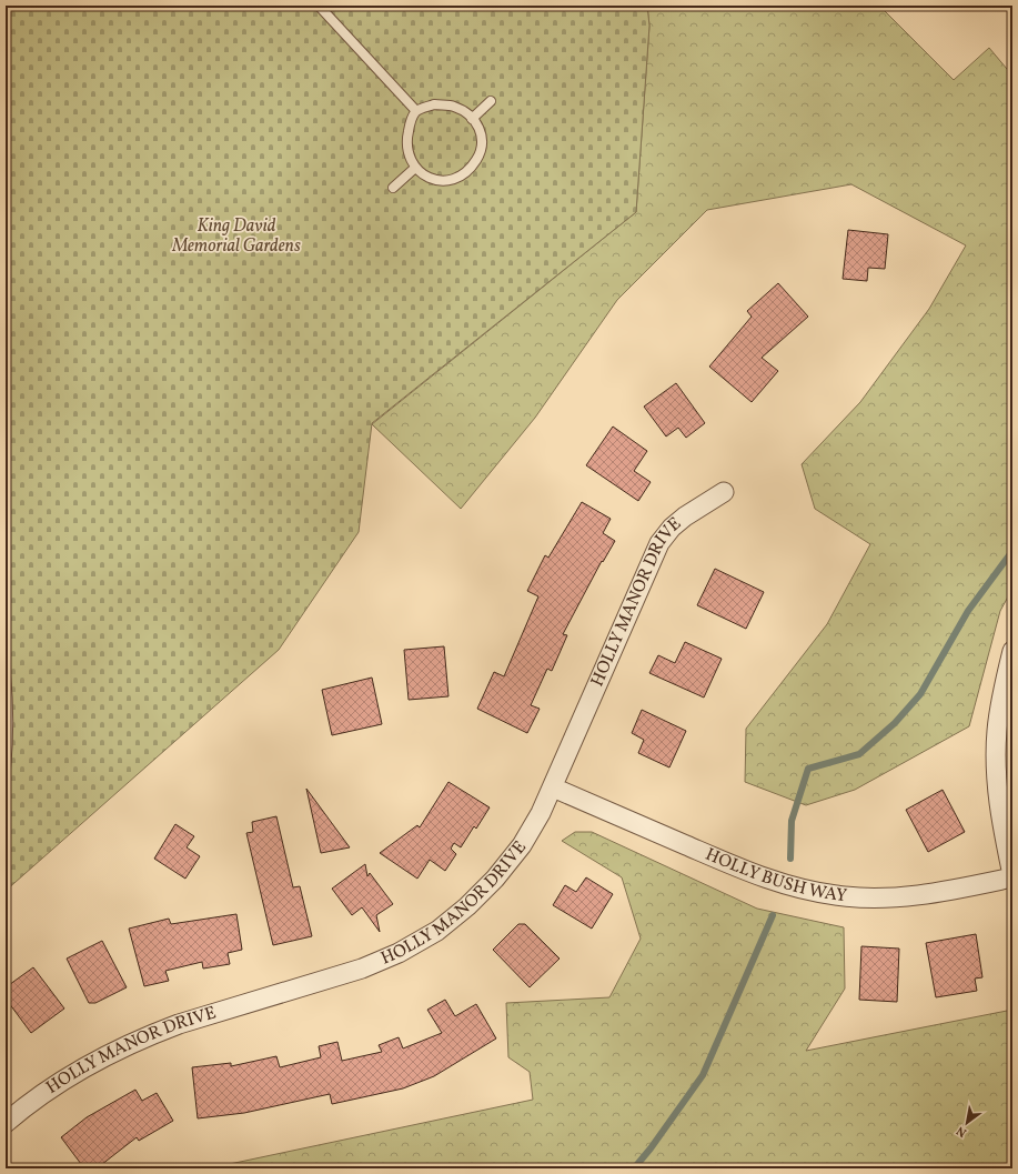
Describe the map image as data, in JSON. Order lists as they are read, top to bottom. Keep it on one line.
{"streets":{"street":["HOLLY MANOR DRIVE","HOLLY BUSH WAY"]},"crossings":[["HOLLY MANOR DRIVE","HOLLY BUSH WAY"]],"parks":["King David Memorial Gardens"],"north":"bottom left"}
